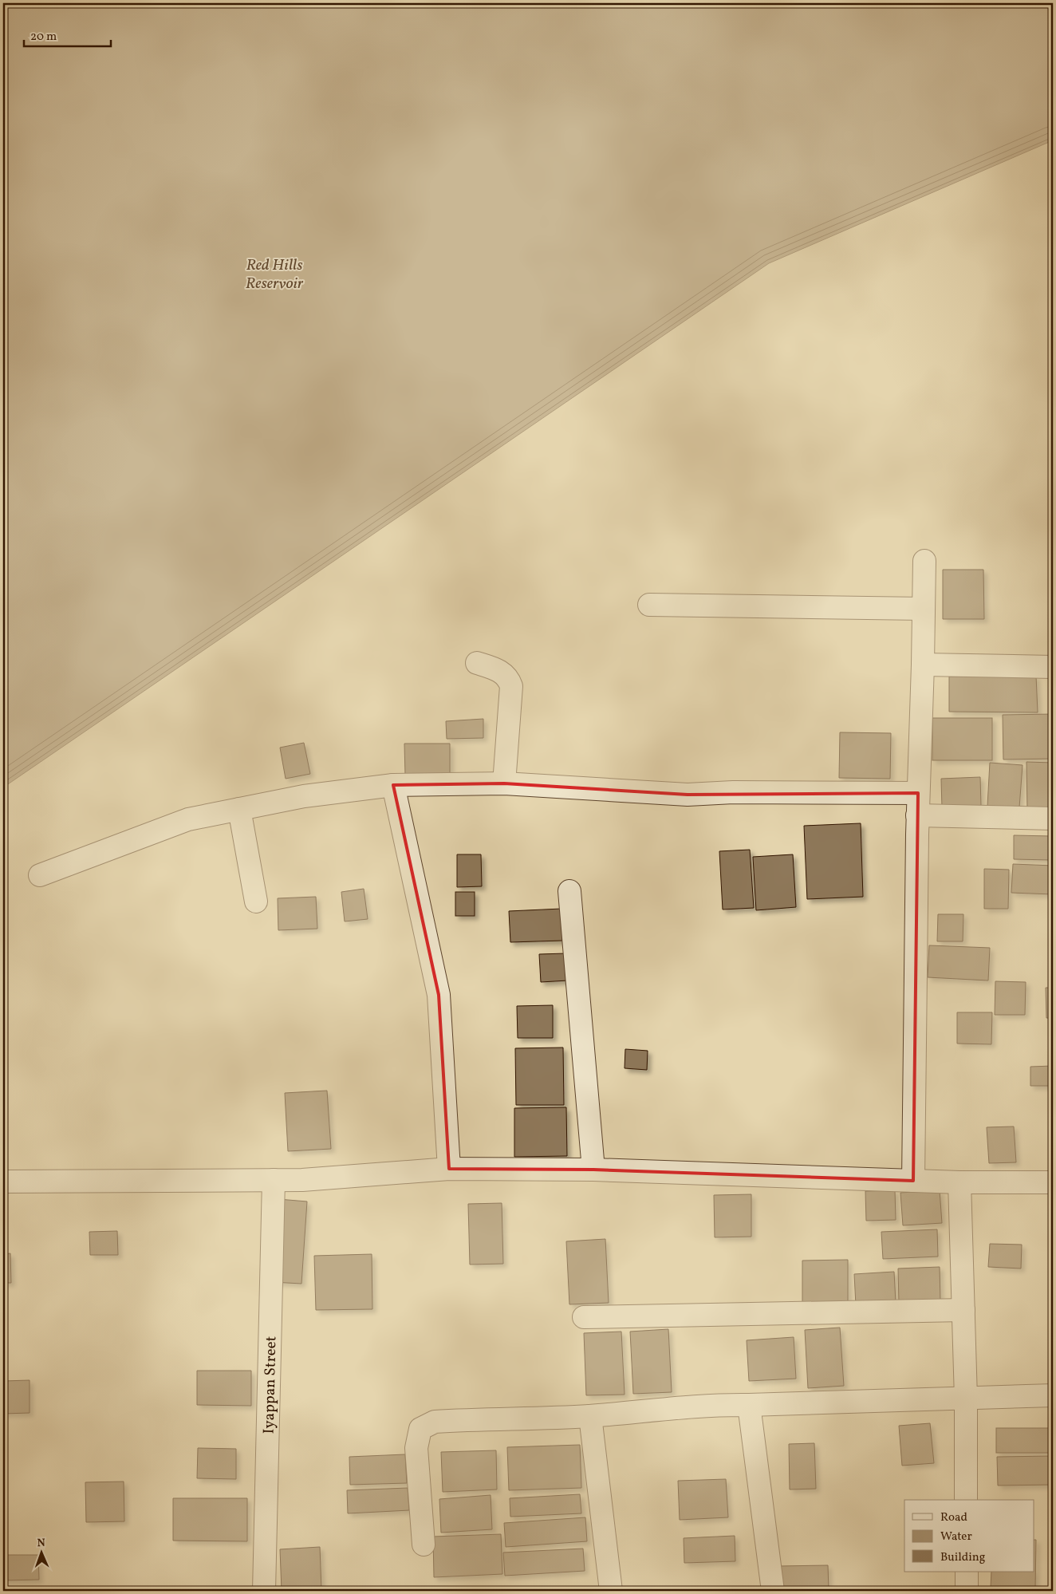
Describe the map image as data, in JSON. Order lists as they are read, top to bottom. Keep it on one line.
{"streets":{"street":["Iyappan Street"]},"water":["Red Hills Reservoir"],"legend":["Road","Water","Building"],"scale_bar":"20 m","north":"top"}
